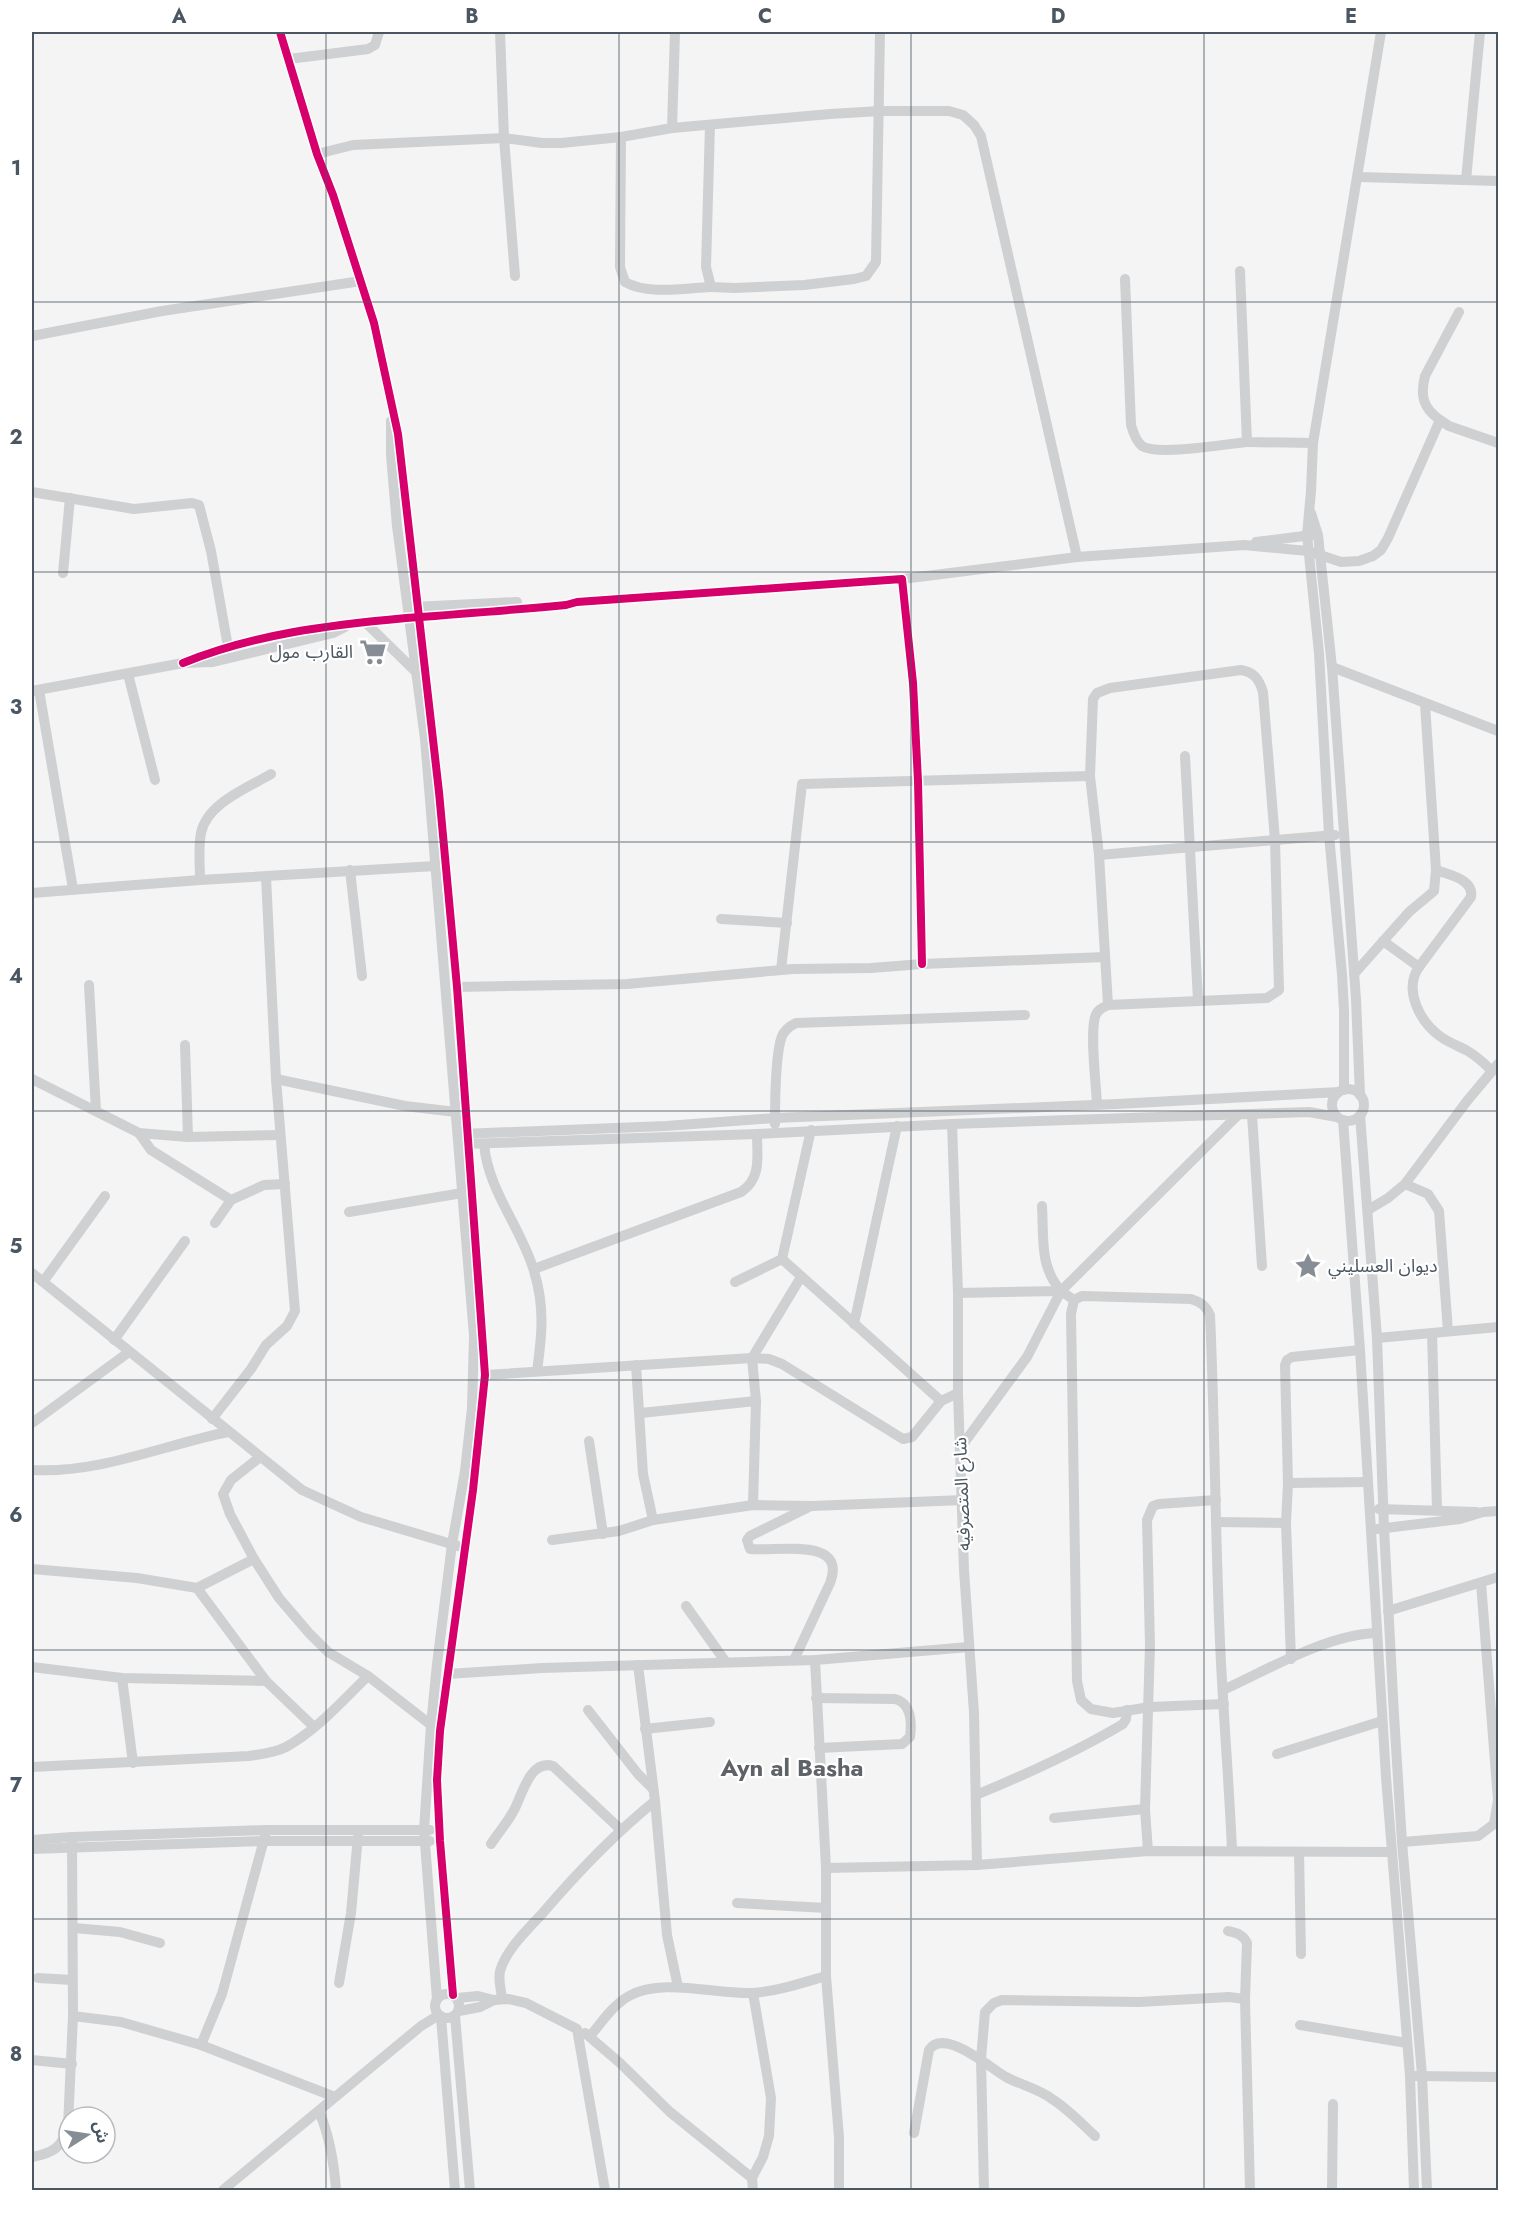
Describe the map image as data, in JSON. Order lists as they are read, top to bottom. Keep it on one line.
{"streets":{"street":["شارع المتصرفيه"]},"districts":["Ayn al Basha"],"places":{"supermarket":["القارب مول"],"place":["ديوان العسليني"]},"north":"right","grid":{"columns":["A","B","C","D","E"],"rows":["1","2","3","4","5","6","7","8"]}}
